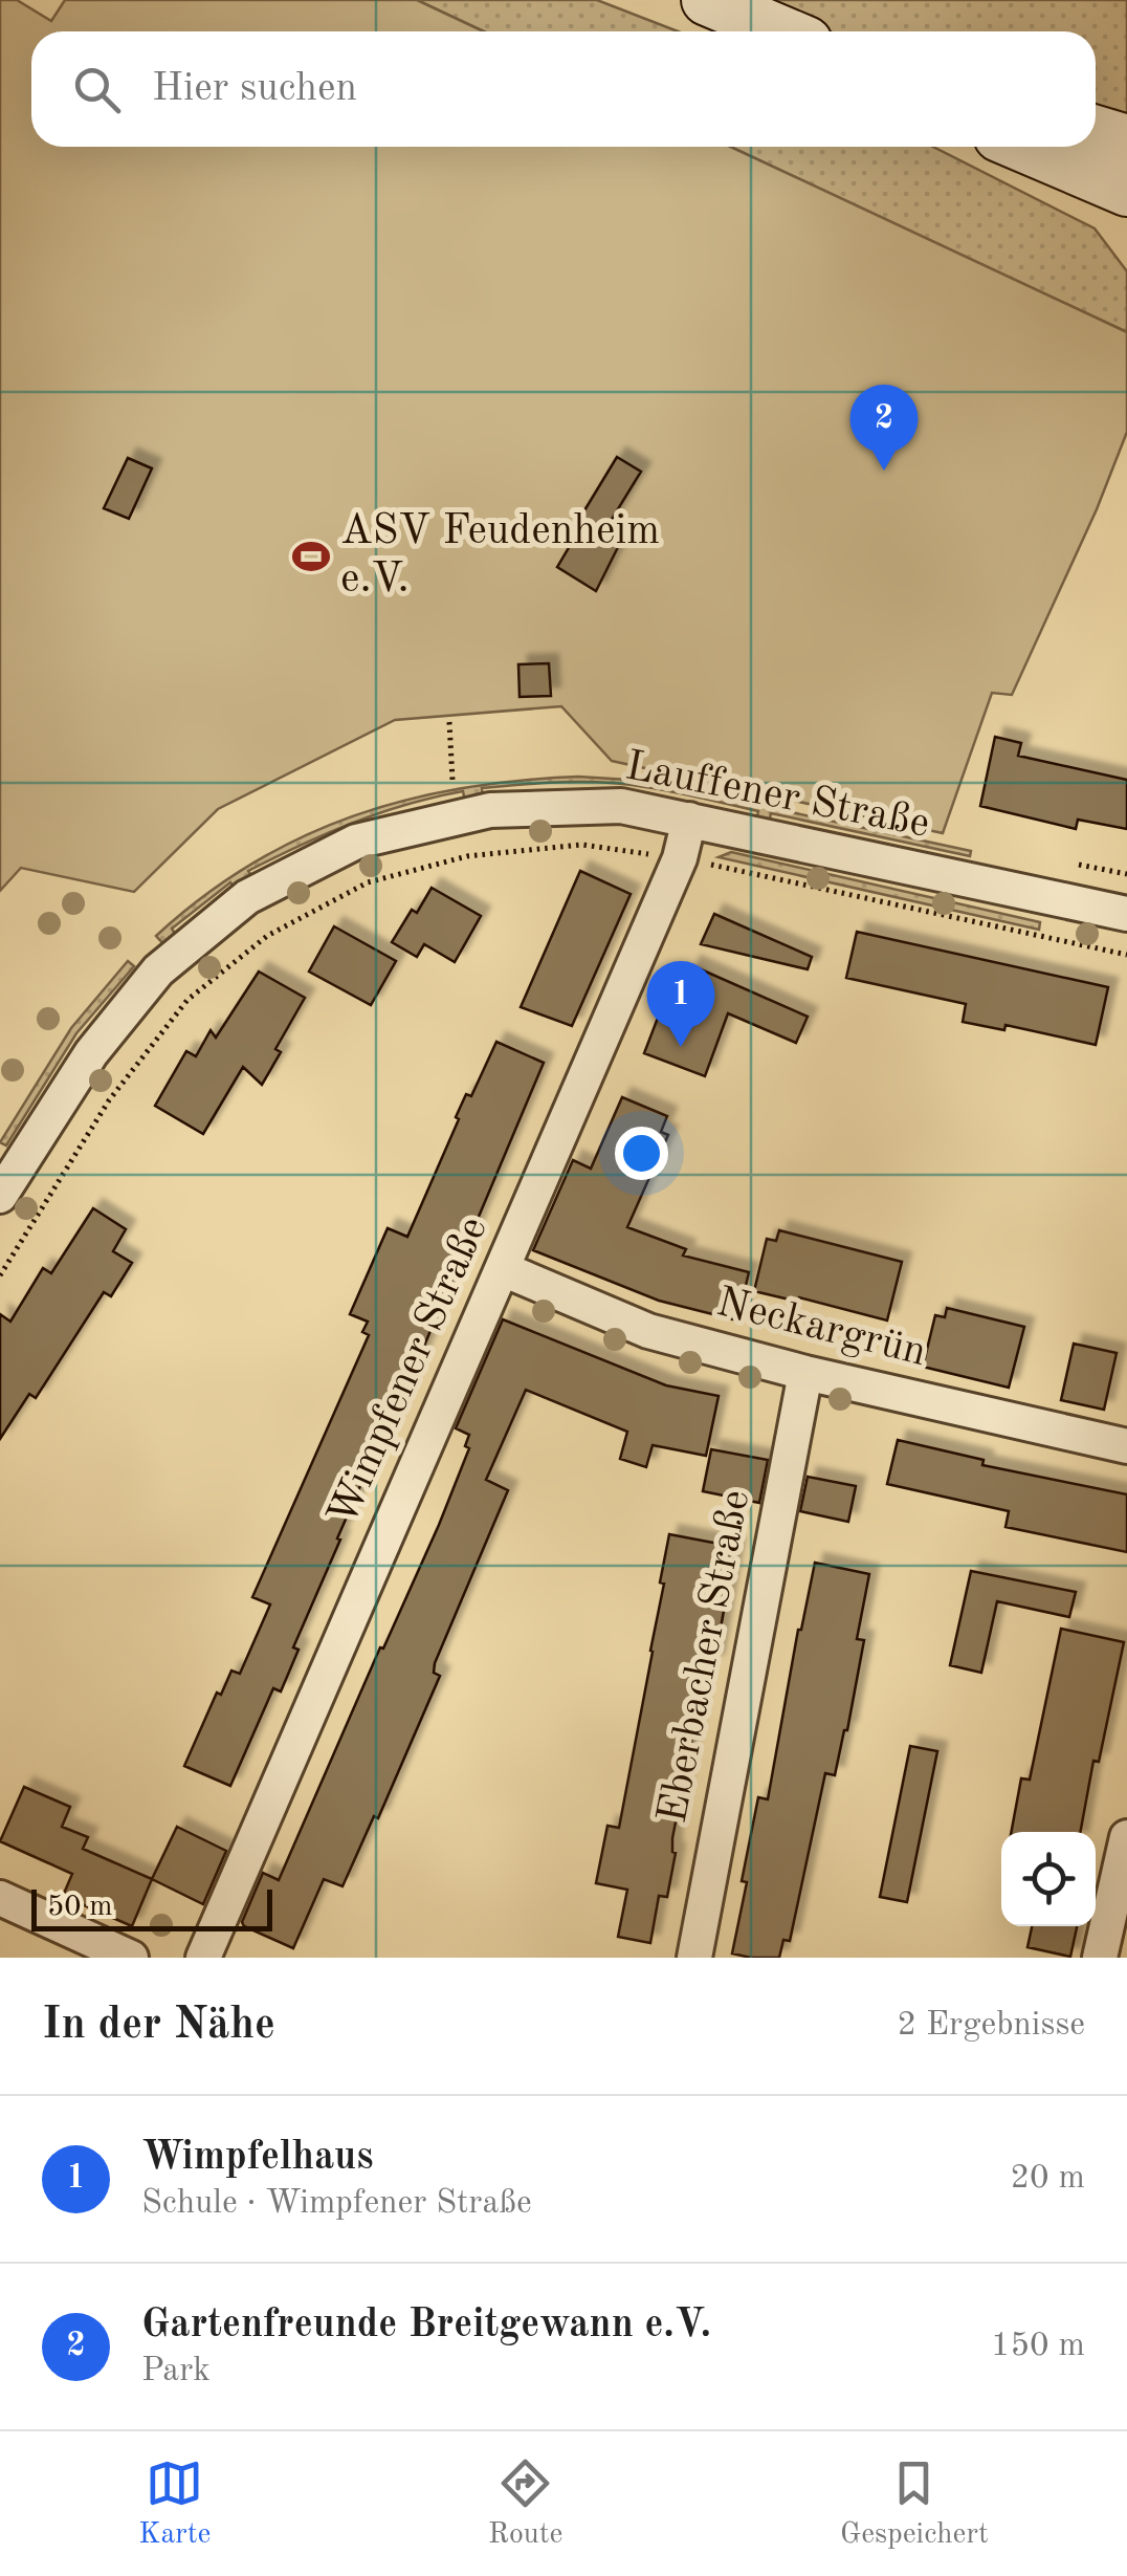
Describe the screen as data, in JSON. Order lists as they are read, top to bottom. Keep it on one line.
{"streets":{"street":["Lauffener Straße","Neckargrün","Wimpfener Straße","Eberbacher Straße"]},"crossings":[["Lauffener Straße","Wimpfener Straße"],["Neckargrün","Wimpfener Straße"],["Neckargrün","Eberbacher Straße"]],"places":{"sports":["ASV Feudenheim e.V."]},"scale_bar":"50 m","page":{"search":"Hier suchen","pins":["2","1"],"scale":"50 m","heading":["In der Nähe","2 Ergebnisse"],"list":[{"mark":"1","name":"Wimpfelhaus","note":"Schule · Wimpfener Straße","value":"20 m"},{"mark":"2","name":"Gartenfreunde Breitgewann e.V.","note":"Park","value":"150 m"}],"nav":["Karte","Route","Gespeichert"]}}
